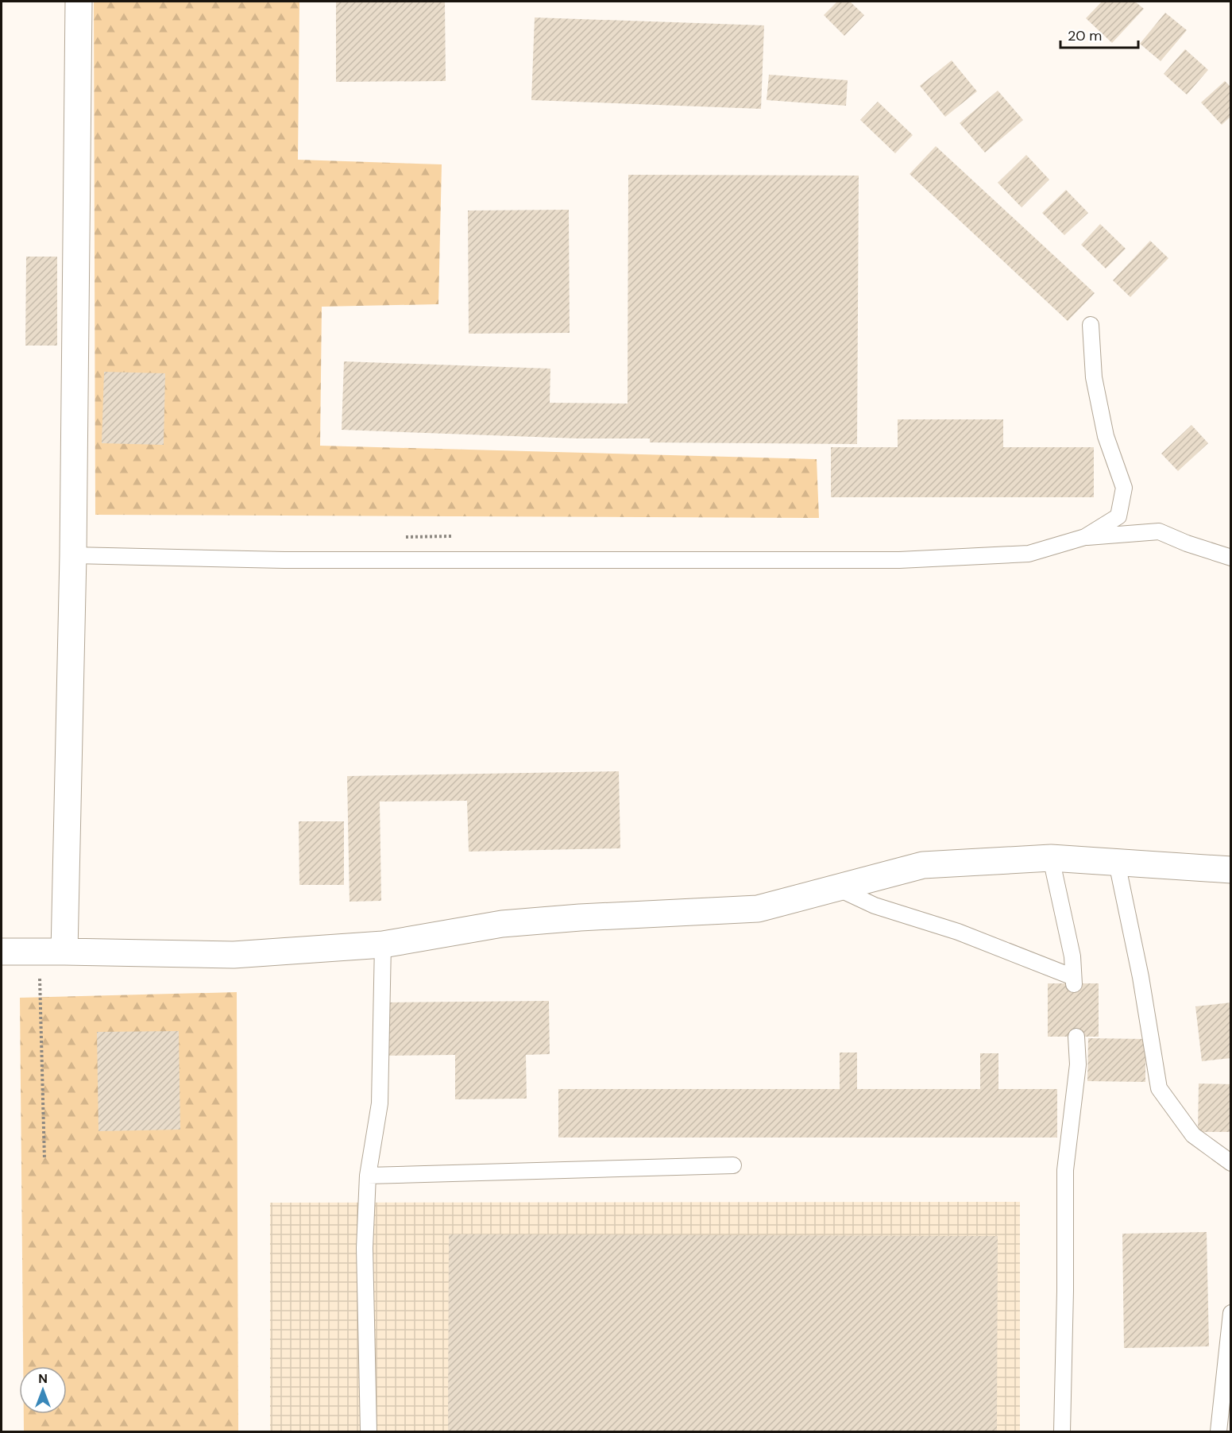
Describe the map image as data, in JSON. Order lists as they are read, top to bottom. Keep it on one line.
{"scale_bar":"20 m","north":"top"}
